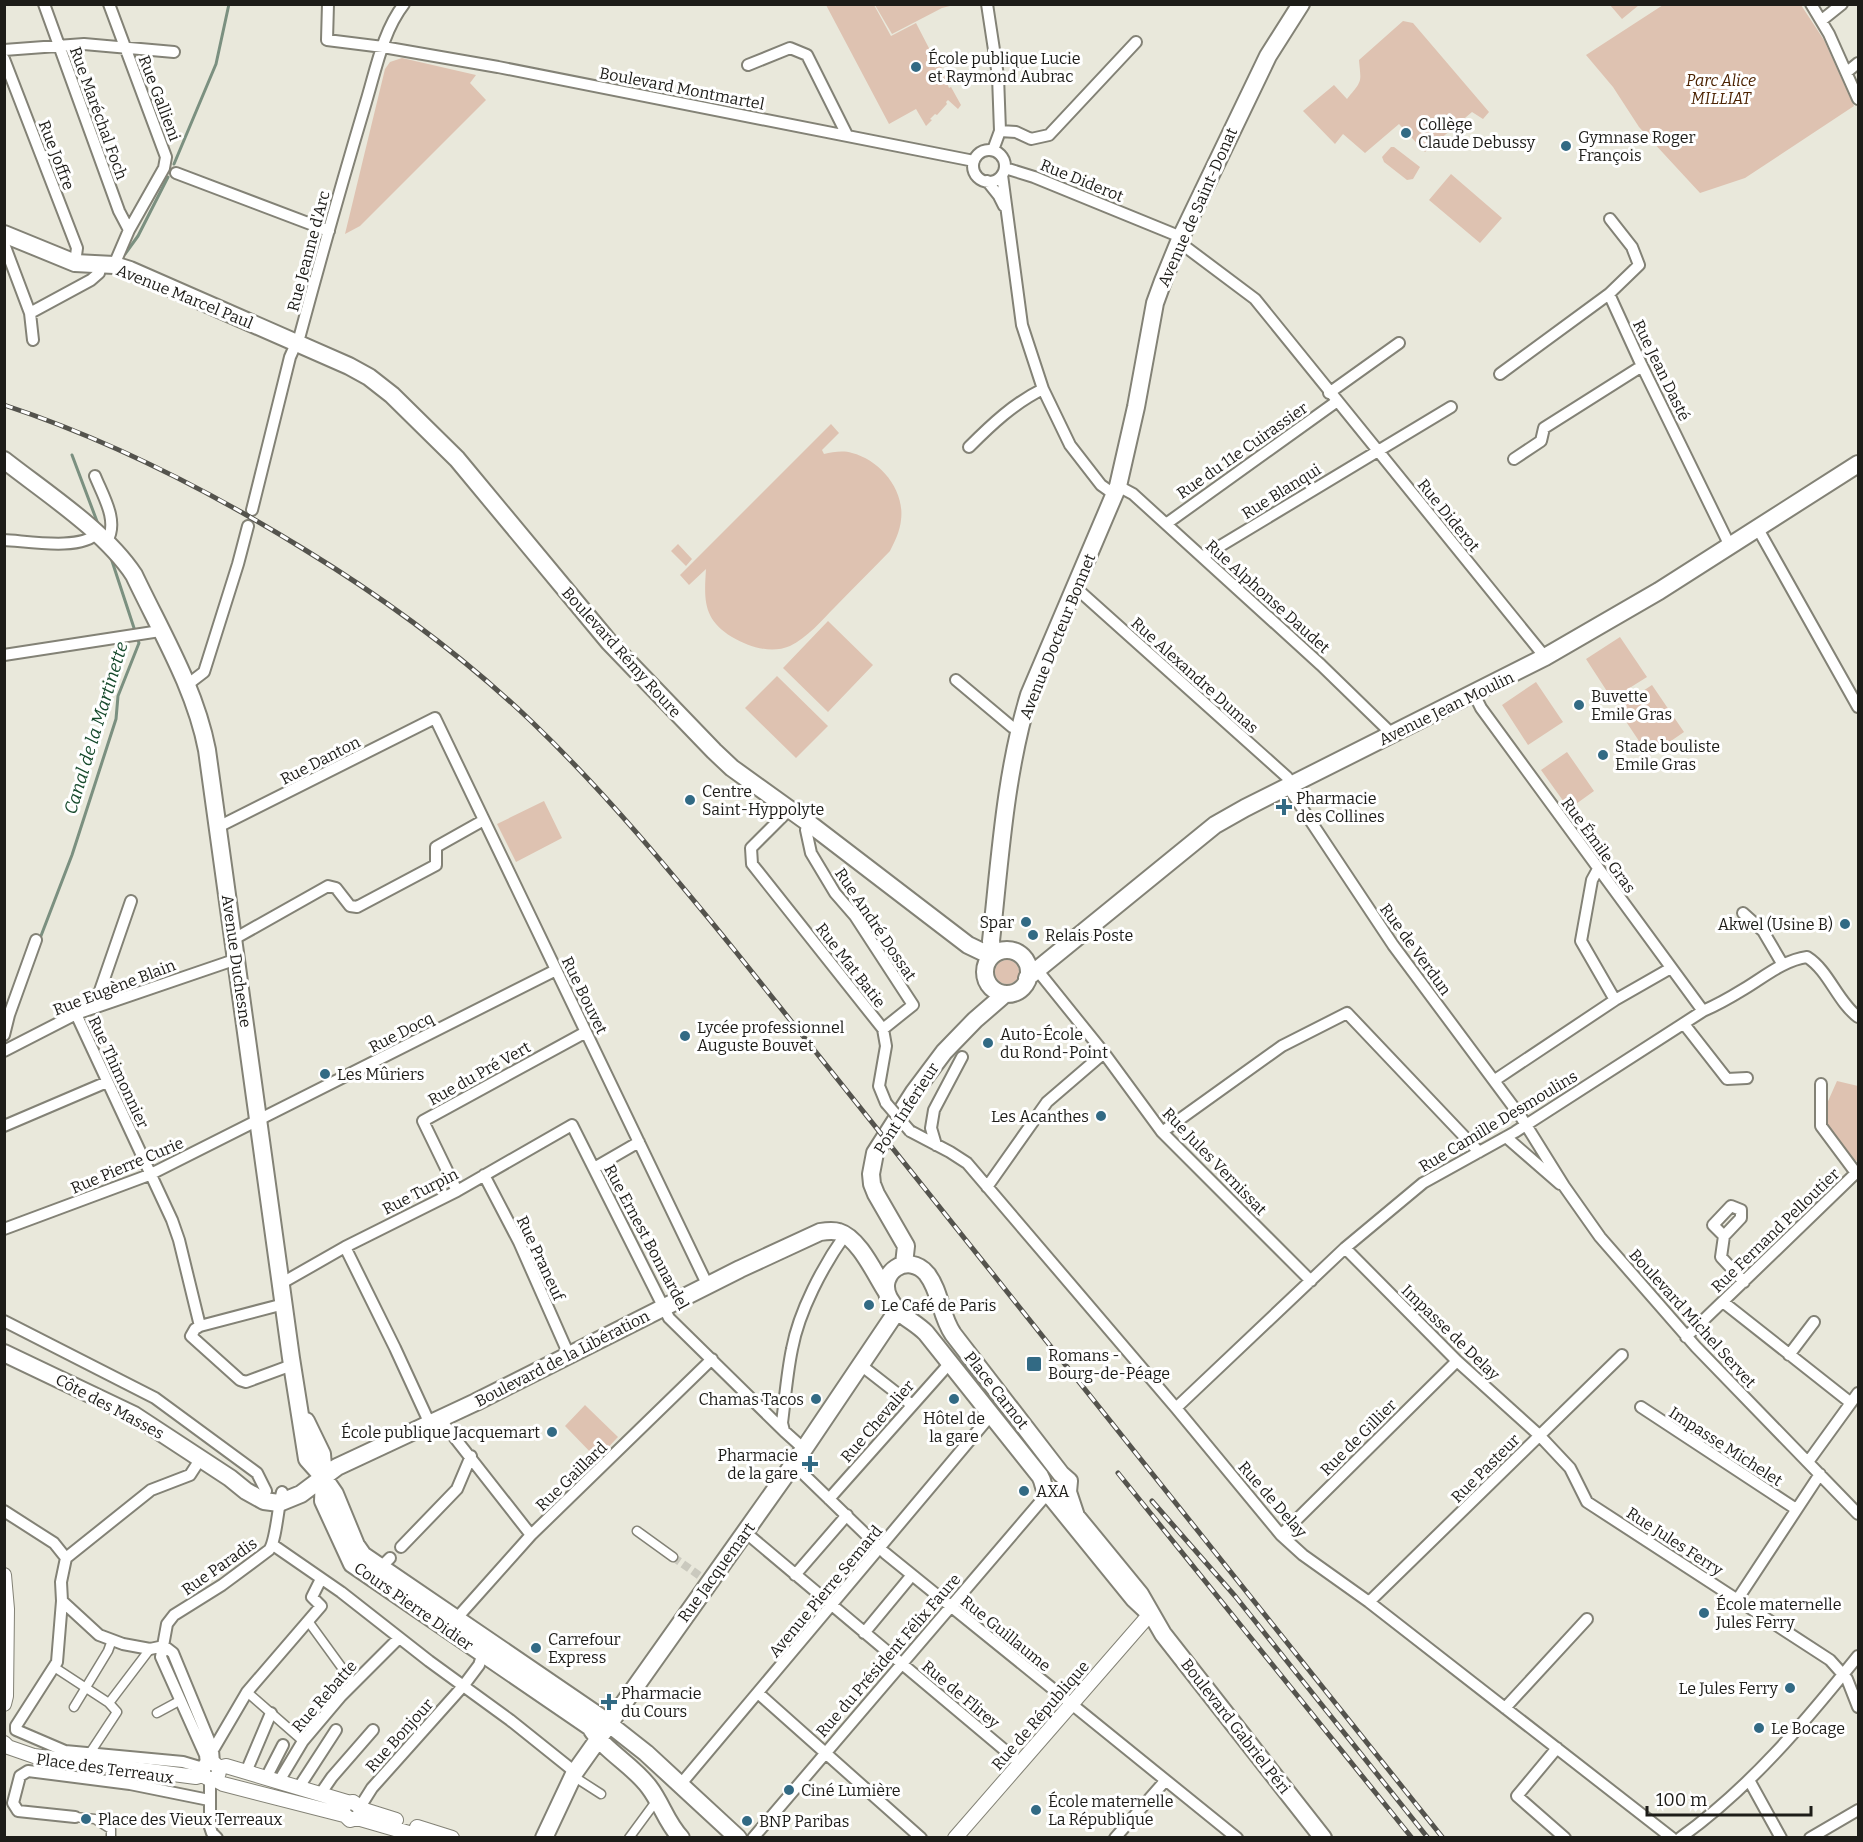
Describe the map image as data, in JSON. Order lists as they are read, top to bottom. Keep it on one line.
{"streets":{"main road":["Avenue de Saint-Donat","Avenue Marcel Paul","Avenue Docteur Bonnet","Boulevard Rémy Roure","Avenue Jean Moulin","Avenue Duchesne","Pont Inferieur","Boulevard de la Libération","Place Carnot","Côte des Masses","Rue Jacquemart","Cours Pierre Didier","Boulevard Gabriel Péri"],"street":["Boulevard Montmartel","Rue Gallieni","Rue Maréchal Foch","Rue Joffre","Rue Diderot","Rue Jeanne d'Arc","Rue Jean Dasté","Rue du 11e Cuirassier","Rue Blanqui","Rue Alphonse Daudet","Rue Alexandre Dumas","Rue Danton","Rue Émile Gras","Rue André Dossat","Rue de Verdun","Rue Mat Batie","Rue Eugène Blain","Rue Bouvet","Rue Docq","Rue Thimonnier","Rue du Pré Vert","Rue Camille Desmoulins","Rue Jules Vernissat","Rue Pierre Curie","Rue Turpin","Rue Fernand Pelloutier","Rue Ernest Bonnardel","Rue Praneuf","Boulevard Michel Servet","Impasse de Delay","Rue Chevalier","Rue de Gillier","Impasse Michelet","Rue Pasteur","Rue Gaillard","Rue de Delay","Rue Jules Ferry","Rue Paradis","Avenue Pierre Semard","Rue Guillaume","Rue du Président Félix Faure","Rue de Flirey","Rue Rebatte","Rue de République","Rue Bonjour","Place des Terreaux"]},"crossings":[["Boulevard Montmartel","Rue Diderot"],["Boulevard Montmartel","Rue Jeanne d'Arc"],["Boulevard Montmartel","Rue Alphonse Daudet"],["Rue Gallieni","Rue Maréchal Foch"],["Rue Gallieni","Avenue Marcel Paul"],["Rue Joffre","Avenue Marcel Paul"],["Rue Diderot","Avenue de Saint-Donat"],["Rue Diderot","Rue du 11e Cuirassier"],["Rue Diderot","Rue Blanqui"],["Rue Diderot","Rue Alphonse Daudet"],["Rue Diderot","Avenue Jean Moulin"],["Avenue de Saint-Donat","Rue Alphonse Daudet"],["Avenue de Saint-Donat","Avenue Docteur Bonnet"],["Rue Jeanne d'Arc","Avenue Marcel Paul"],["Rue Jeanne d'Arc","Boulevard Rémy Roure"],["Avenue Marcel Paul","Boulevard Rémy Roure"],["Rue Jean Dasté","Avenue Jean Moulin"],["Rue du 11e Cuirassier","Rue Alphonse Daudet"],["Rue Blanqui","Rue Alphonse Daudet"],["Rue Alphonse Daudet","Avenue Docteur Bonnet"],["Rue Alphonse Daudet","Avenue Jean Moulin"],["Avenue Docteur Bonnet","Rue Alexandre Dumas"],["Boulevard Rémy Roure","Rue André Dossat"],["Boulevard Rémy Roure","Rue Mat Batie"],["Boulevard Rémy Roure","Pont Inferieur"],["Rue Alexandre Dumas","Avenue Jean Moulin"],["Rue Alexandre Dumas","Rue de Verdun"],["Avenue Jean Moulin","Rue Émile Gras"],["Avenue Jean Moulin","Rue de Verdun"],["Avenue Jean Moulin","Pont Inferieur"],["Avenue Jean Moulin","Rue Jules Vernissat"],["Rue Danton","Avenue Duchesne"],["Rue Danton","Rue Bouvet"],["Rue Émile Gras","Rue Camille Desmoulins"],["Rue André Dossat","Rue Mat Batie"],["Rue de Verdun","Rue Camille Desmoulins"],["Rue de Verdun","Boulevard Michel Servet"],["Avenue Duchesne","Rue Eugène Blain"],["Avenue Duchesne","Rue Docq"],["Avenue Duchesne","Rue Thimonnier"],["Avenue Duchesne","Rue Pierre Curie"],["Avenue Duchesne","Rue Turpin"],["Avenue Duchesne","Boulevard de la Libération"],["Avenue Duchesne","Cours Pierre Didier"],["Rue Mat Batie","Rue de Delay"],["Rue Eugène Blain","Rue Thimonnier"],["Rue Bouvet","Rue Docq"],["Rue Bouvet","Rue du Pré Vert"],["Rue Bouvet","Boulevard de la Libération"],["Rue Docq","Rue Pierre Curie"],["Rue Thimonnier","Rue Pierre Curie"],["Rue du Pré Vert","Rue Turpin"],["Pont Inferieur","Place Carnot"],["Pont Inferieur","Rue Jacquemart"],["Rue Camille Desmoulins","Rue Jules Vernissat"],["Rue Camille Desmoulins","Boulevard Michel Servet"],["Rue Camille Desmoulins","Impasse de Delay"],["Rue Camille Desmoulins","Rue de Delay"],["Rue Turpin","Rue Ernest Bonnardel"],["Rue Turpin","Rue Praneuf"],["Rue Fernand Pelloutier","Boulevard Michel Servet"],["Rue Ernest Bonnardel","Boulevard de la Libération"],["Rue Ernest Bonnardel","Rue Gaillard"],["Rue Ernest Bonnardel","Rue Jacquemart"],["Rue Praneuf","Boulevard de la Libération"],["Impasse de Delay","Rue de Gillier"],["Impasse de Delay","Rue Pasteur"],["Impasse de Delay","Rue Jules Ferry"],["Boulevard de la Libération","Cours Pierre Didier"],["Place Carnot","Rue Chevalier"],["Place Carnot","Rue Jacquemart"],["Place Carnot","Avenue Pierre Semard"],["Place Carnot","Rue du Président Félix Faure"],["Place Carnot","Boulevard Gabriel Péri"],["Côte des Masses","Rue Paradis"],["Rue Chevalier","Rue Guillaume"],["Rue de Gillier","Rue de Delay"],["Rue Pasteur","Rue de Delay"],["Rue Pasteur","Rue Jules Ferry"],["Rue Gaillard","Cours Pierre Didier"],["Rue Jacquemart","Cours Pierre Didier"],["Rue Jacquemart","Rue Guillaume"],["Rue Jacquemart","Rue de Flirey"],["Avenue Pierre Semard","Cours Pierre Didier"],["Avenue Pierre Semard","Rue Guillaume"],["Avenue Pierre Semard","Rue de Flirey"],["Cours Pierre Didier","Rue Bonjour"],["Rue Guillaume","Rue du Président Félix Faure"],["Rue Guillaume","Rue de République"],["Rue du Président Félix Faure","Rue de Flirey"],["Rue du Président Félix Faure","Boulevard Gabriel Péri"],["Rue de Flirey","Rue de République"],["Rue de République","Boulevard Gabriel Péri"]],"water":["Canal de la Martinette"],"parks":["Parc Alice MILLIAT"],"places":{"other":["École publique Lucie et Raymond Aubrac","Collège Claude Debussy","Gymnase Roger François","Buvette Emile Gras","Stade bouliste Emile Gras","Centre Saint-Hyppolyte","Spar","Akwel (Usine B)","Relais Poste","Lycée professionnel Auguste Bouvet","Auto-École du Rond-Point","Les Mûriers","Les Acanthes","Le Café de Paris","Chamas Tacos","Hôtel de la gare","École publique Jacquemart","AXA","École maternelle Jules Ferry","Carrefour Express","Le Jules Ferry","Le Bocage","Ciné Lumière","École maternelle La République","Place des Vieux Terreaux","BNP Paribas"],"health":["Pharmacie des Collines","Pharmacie de la gare","Pharmacie du Cours"],"transit":["Romans - Bourg-de-Péage"]},"scale_bar":"100 m"}
